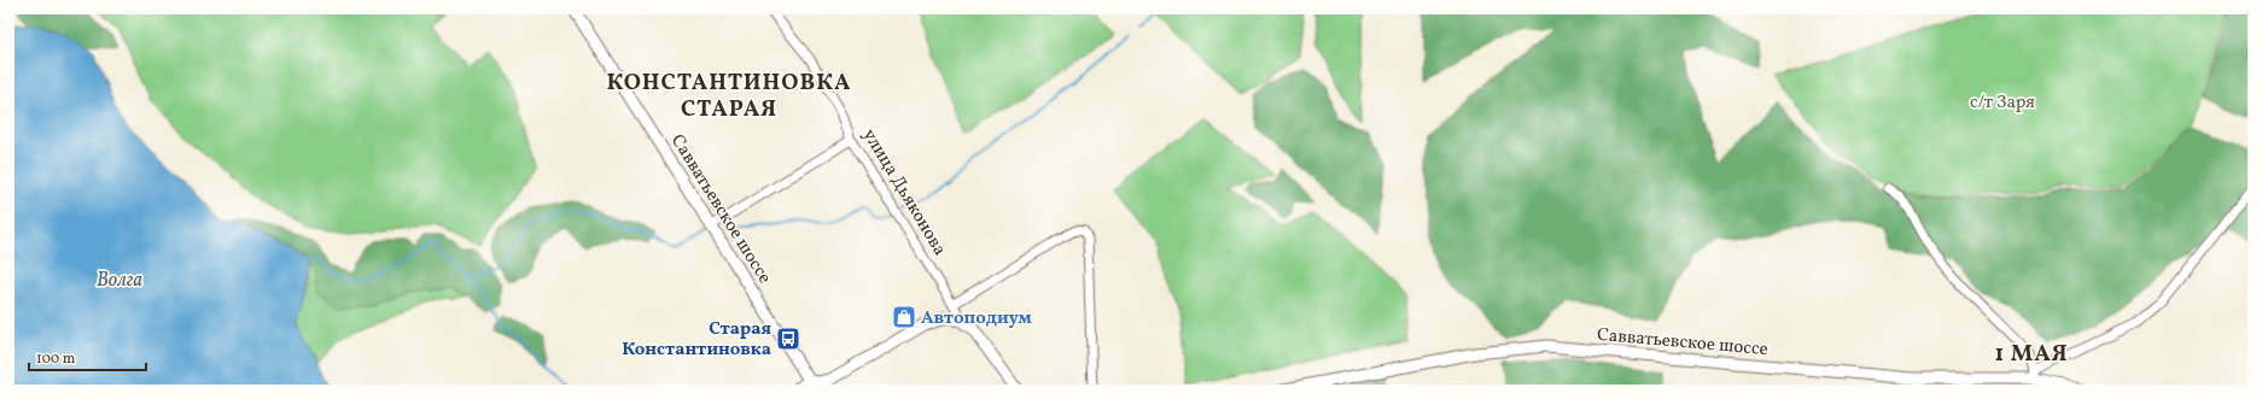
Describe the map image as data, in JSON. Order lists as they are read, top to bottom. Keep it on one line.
{"streets":{"main road":["улица Дьяконова","Савватьевское шоссе"]},"districts":["КОНСТАНТИНОВКА СТАРАЯ","1 МАЯ"],"water":["Волга"],"parks":["с/т Заря"],"places":{"shop":["Автоподиум"],"bus stop":["Старая Константиновка"]},"scale_bar":"100 m"}
